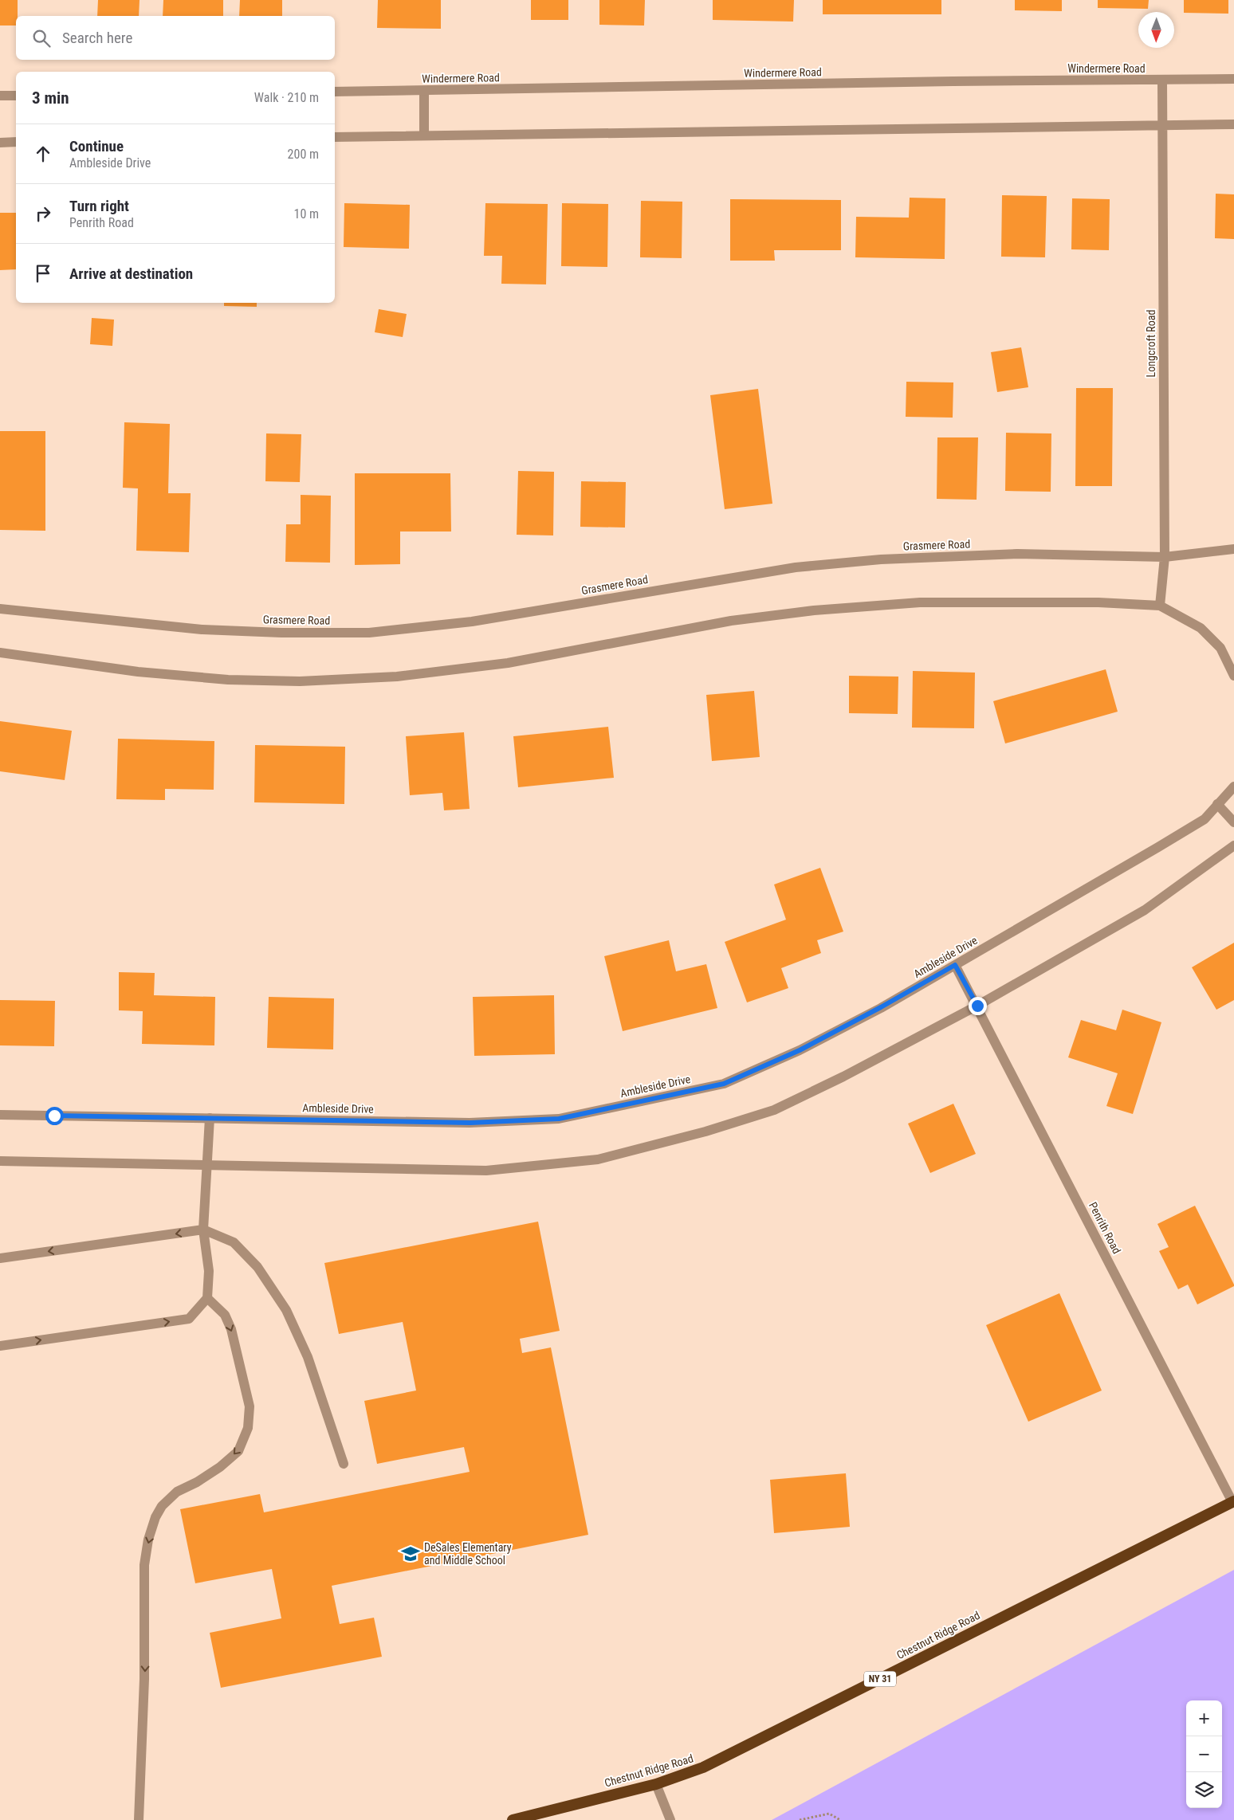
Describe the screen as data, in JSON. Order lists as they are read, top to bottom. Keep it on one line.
{"streets":{"highway":["Chestnut Ridge Road","NY 31"],"street":["Windermere Road","Longcroft Road","Grasmere Road","Ambleside Drive","Penrith Road"]},"crossings":[["Windermere Road","Longcroft Road"],["Longcroft Road","Grasmere Road"],["Ambleside Drive","Penrith Road"],["Penrith Road","Chestnut Ridge Road"]],"places":{"school or university":["DeSales Elementary and Middle School"]},"north":"bottom","page":{"search":"Search here","heading":["3 min","Walk · 210 m"],"list":[["Continue","Ambleside Drive","200 m"],["Turn right","Penrith Road","10 m"],"Arrive at destination"],"map_buttons":["+","−"]}}
